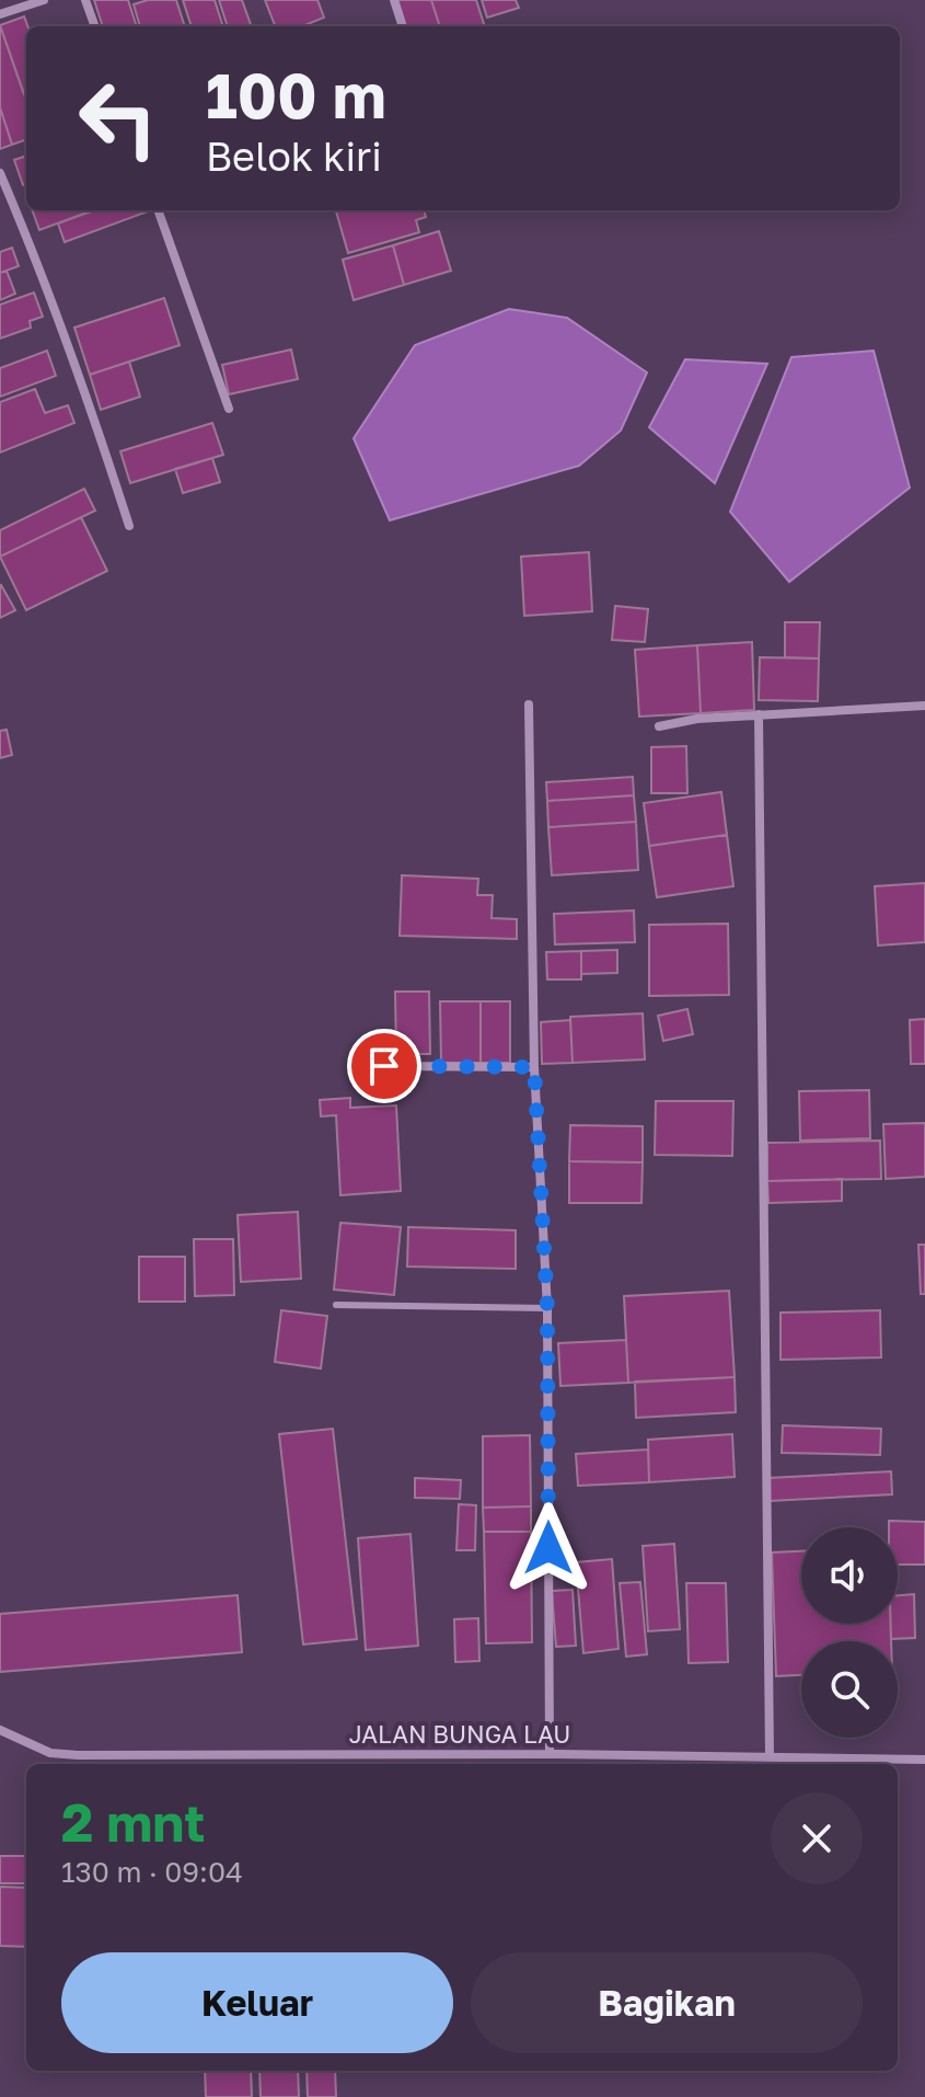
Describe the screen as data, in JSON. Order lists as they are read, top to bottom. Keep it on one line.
{"streets":{"street":["JALAN BUNGA LAU"]},"page":{"turn":["100 m","Belok kiri"],"heading":["2 mnt","130 m · 09:04"],"buttons":["Keluar","Bagikan"]}}
